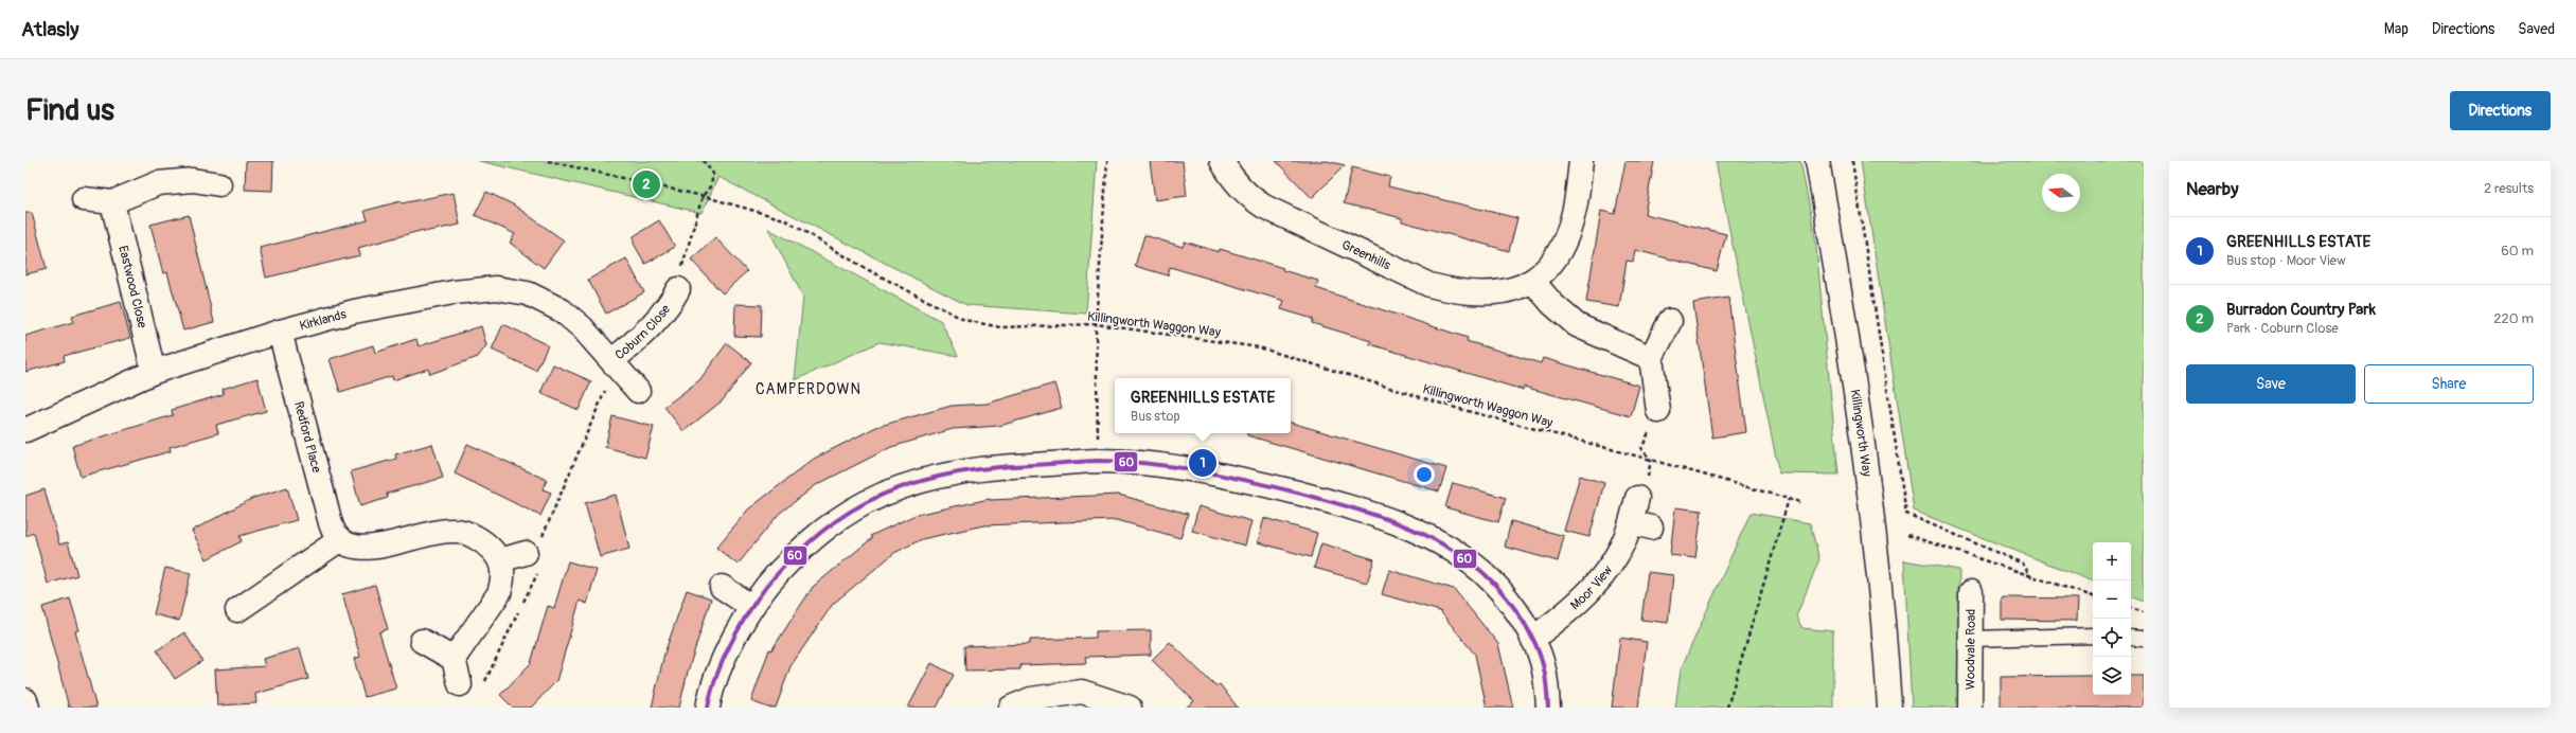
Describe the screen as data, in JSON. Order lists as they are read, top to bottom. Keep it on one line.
{"streets":{"street":["Greenhills","Eastwood Close","Kirklands","Coburn Close","Killingworth Way","Redford Place","Moor View","Woodvale Road"],"path":["Killingworth Waggon Way"]},"crossings":[["Eastwood Close","Kirklands"],["Kirklands","Coburn Close"],["Kirklands","Redford Place"]],"districts":["CAMPERDOWN"],"lines":["transit line 60"],"north":"left","page":{"header":"Atlasly","nav":["Map","Directions","Saved"],"buttons":["Directions",["Save","Share"]],"title":"Find us","heading":["Nearby","2 results"],"pins":["2","1"],"list":[{"mark":"1","name":"GREENHILLS ESTATE","note":"Bus stop · Moor View","value":"60 m"},{"mark":"2","name":"Burradon Country Park","note":"Park · Coburn Close","value":"220 m"}],"popup":["GREENHILLS ESTATE","Bus stop"],"map_buttons":["+","−"]}}
